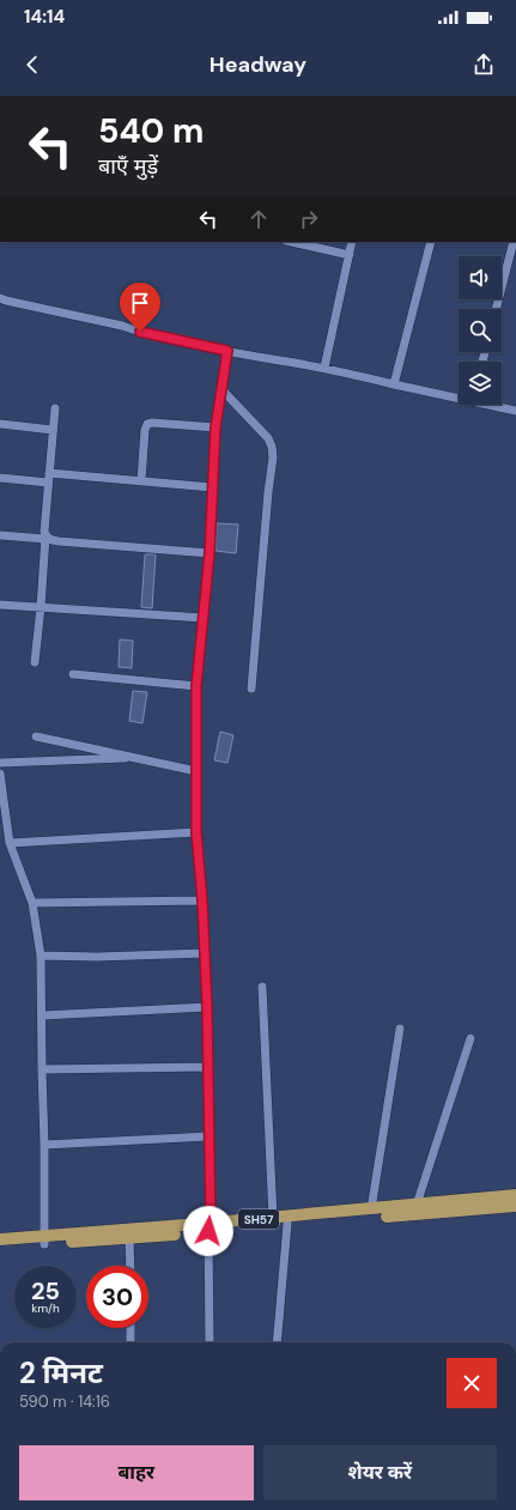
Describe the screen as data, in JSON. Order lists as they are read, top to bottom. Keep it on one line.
{"streets":{"main road":["SH57"]},"page":{"status":"14:14","header":"Headway","turn":["540 m","बाएँ मुड़ें"],"speed":"25 km/h","limit":"30","heading":["2 मिनट","590 m · 14:16"],"buttons":["बाहर","शेयर करें"]}}
